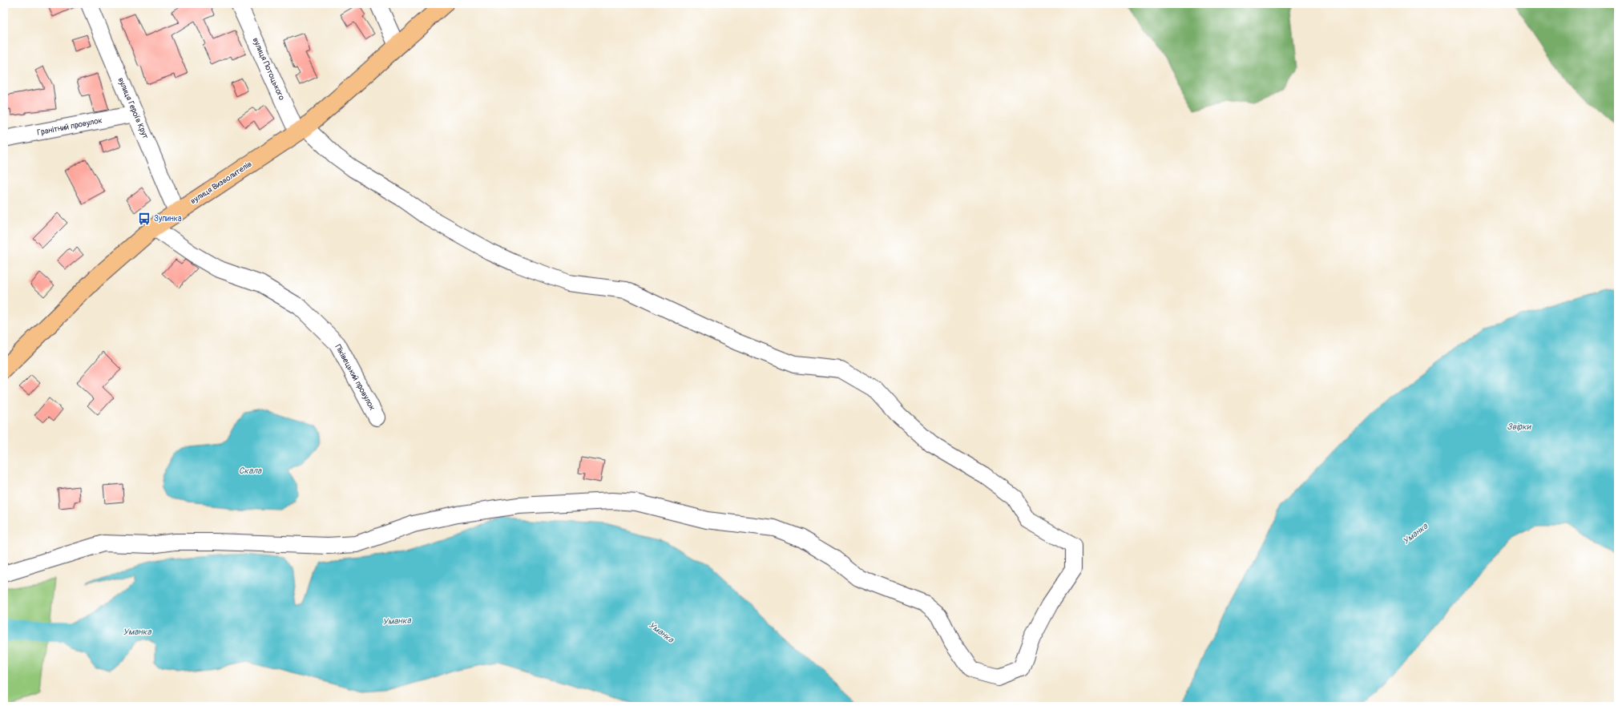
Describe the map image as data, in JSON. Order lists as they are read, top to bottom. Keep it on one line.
{"streets":{"main road":["вулиця Визволителів"],"street":["вулиця Потоцького","вулиця Героїв Крут","Гранітний провулок","Піківецький провулок"]},"crossings":[["вулиця Потоцького","вулиця Визволителів"],["вулиця Героїв Крут","Гранітний провулок"],["вулиця Героїв Крут","вулиця Визволителів"],["вулиця Визволителів","Піківецький провулок"]],"water":["Звірки","Скала","Уманка"],"places":{"bus stop":["Зупинка"]}}
